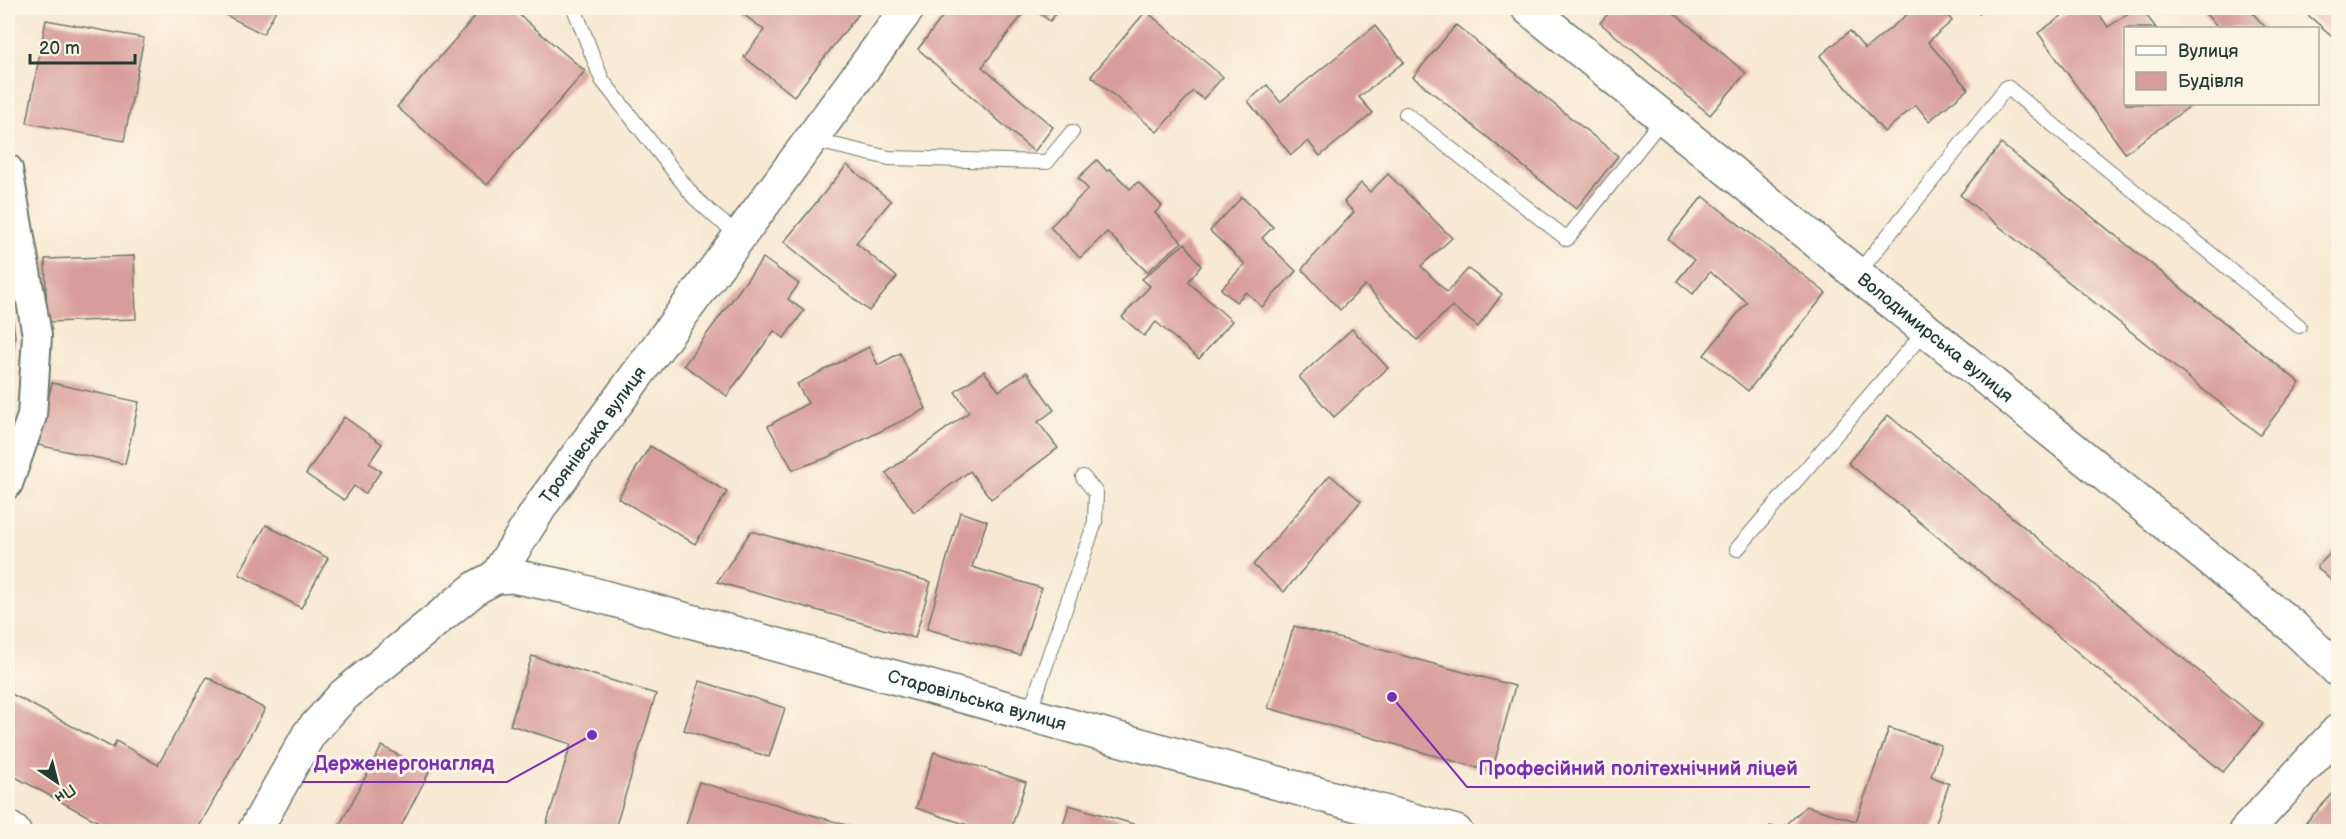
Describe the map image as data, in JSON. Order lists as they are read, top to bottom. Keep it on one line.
{"streets":{"street":["Володимирська вулиця","Троянівська вулиця","Старовільська вулиця"]},"crossings":[["Троянівська вулиця","Старовільська вулиця"]],"places":["Професійний політехнічний ліцей","Держенергонагляд"],"legend":["Вулиця","Будівля"],"scale_bar":"20 m","north":"bottom right"}
